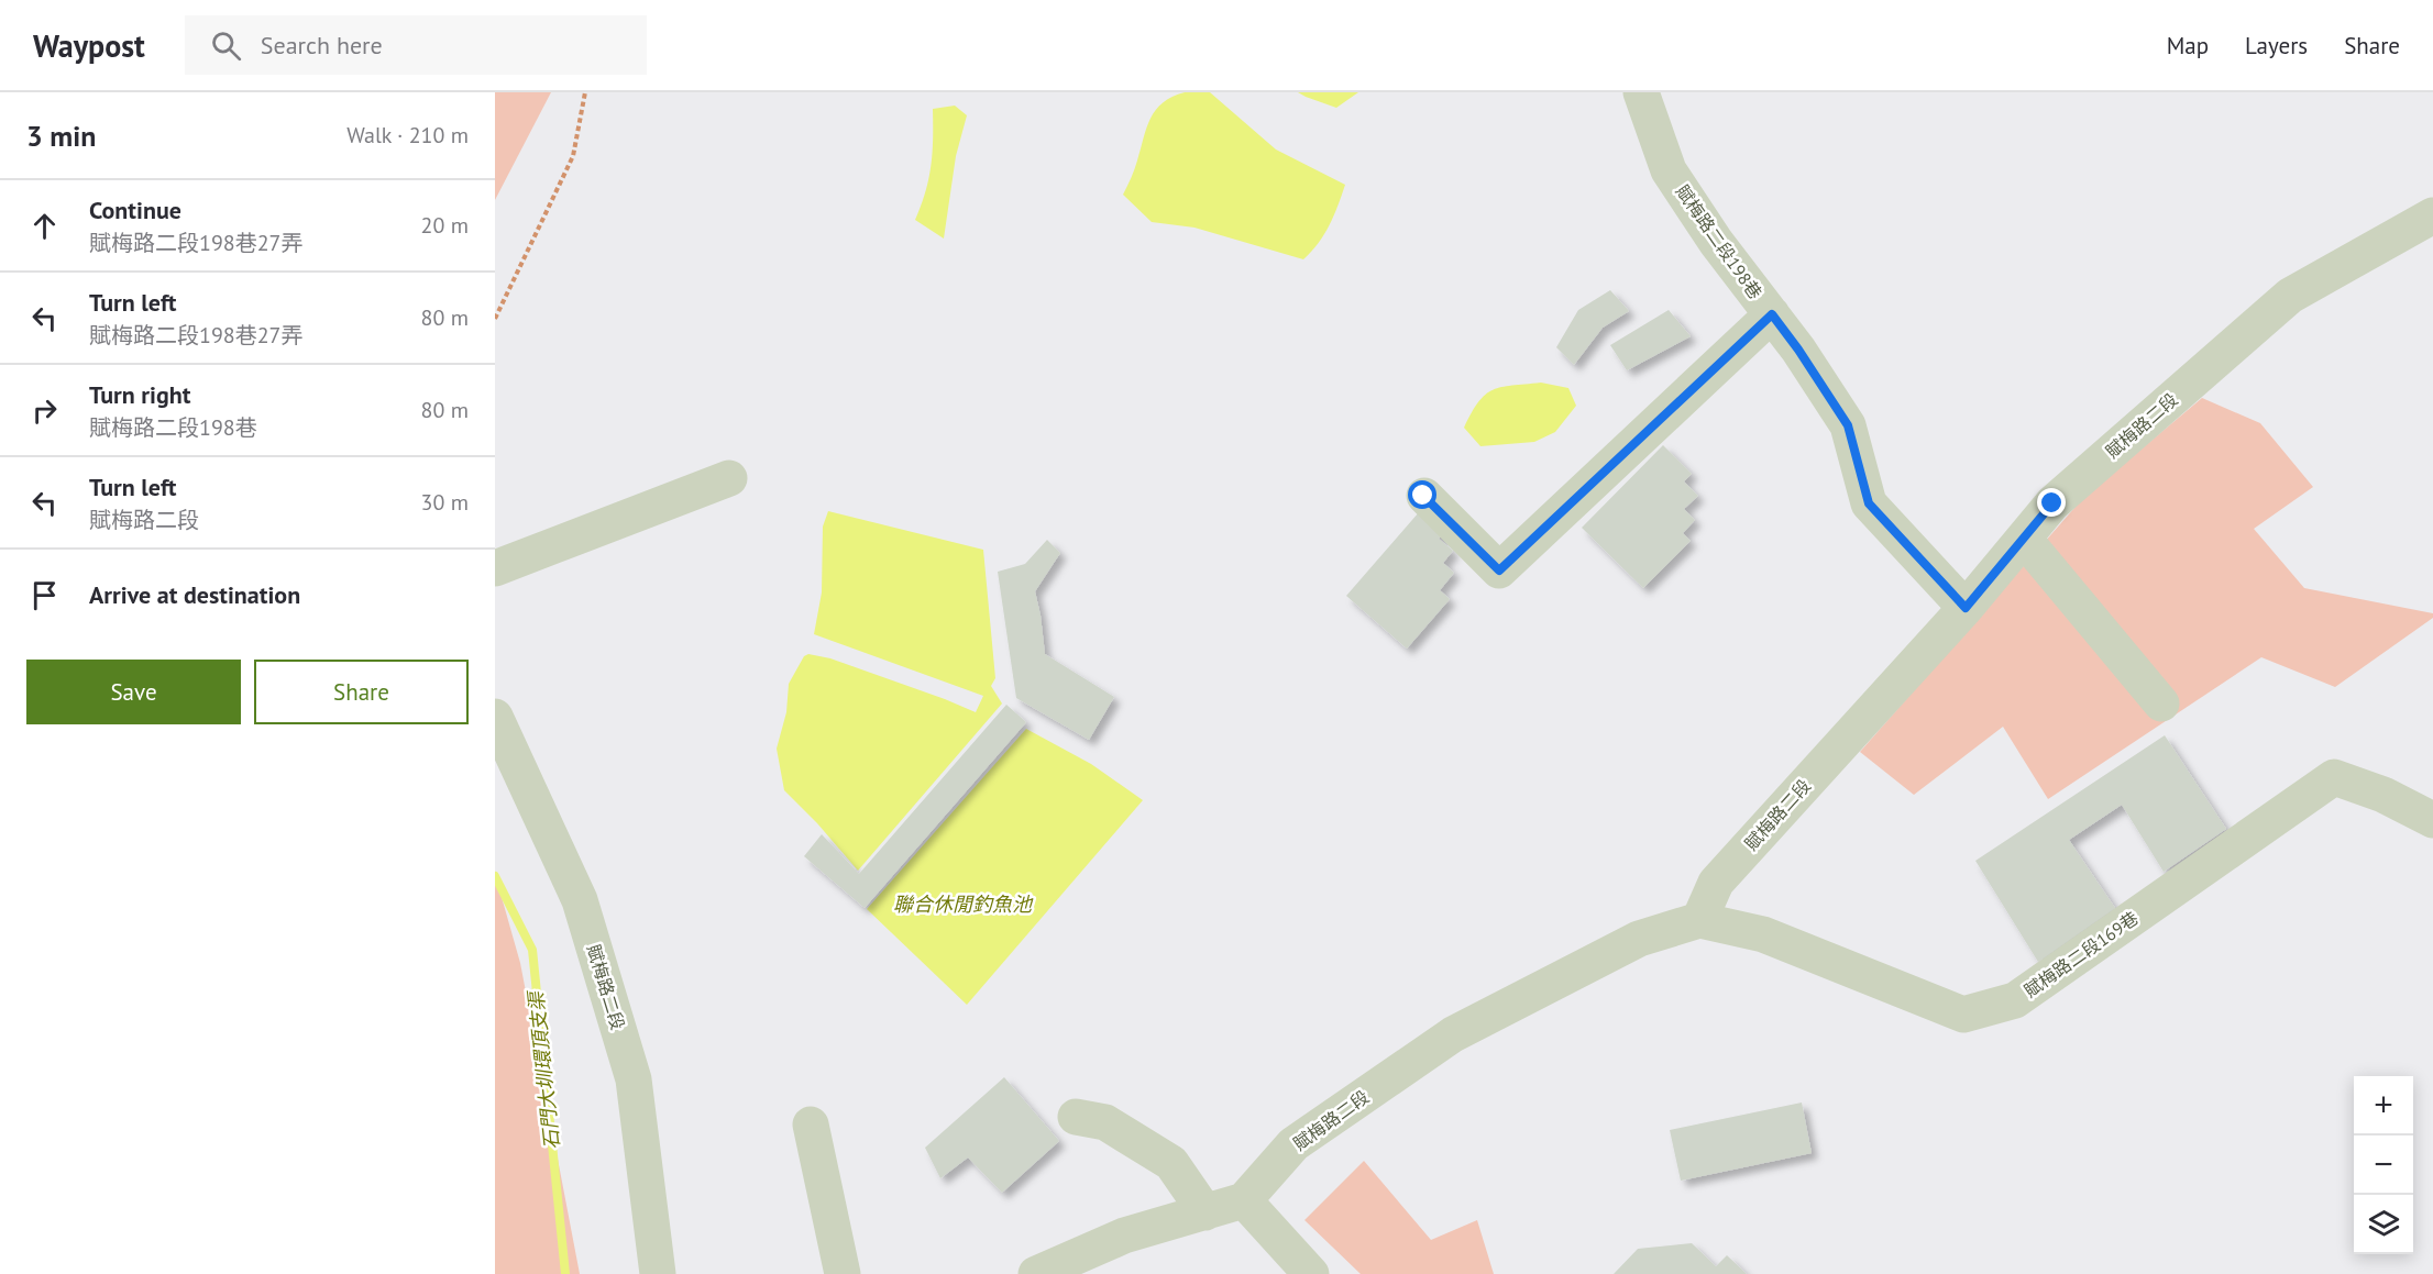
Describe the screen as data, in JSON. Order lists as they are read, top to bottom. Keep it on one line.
{"streets":{"street":["賦梅路二段198巷","賦梅路二段","賦梅路二段169巷"]},"crossings":[["賦梅路二段198巷","賦梅路二段"],["賦梅路二段","賦梅路二段169巷"]],"water":["聯合休閒釣魚池","石門大圳環頂支渠"],"page":{"header":"Waypost","search":"Search here","nav":["Map","Layers","Share"],"heading":["3 min","Walk · 210 m"],"list":[["Continue","賦梅路二段198巷27弄","20 m"],["Turn left","賦梅路二段198巷27弄","80 m"],["Turn right","賦梅路二段198巷","80 m"],["Turn left","賦梅路二段","30 m"],"Arrive at destination"],"buttons":["Save","Share"],"map_buttons":["+","−"]}}
